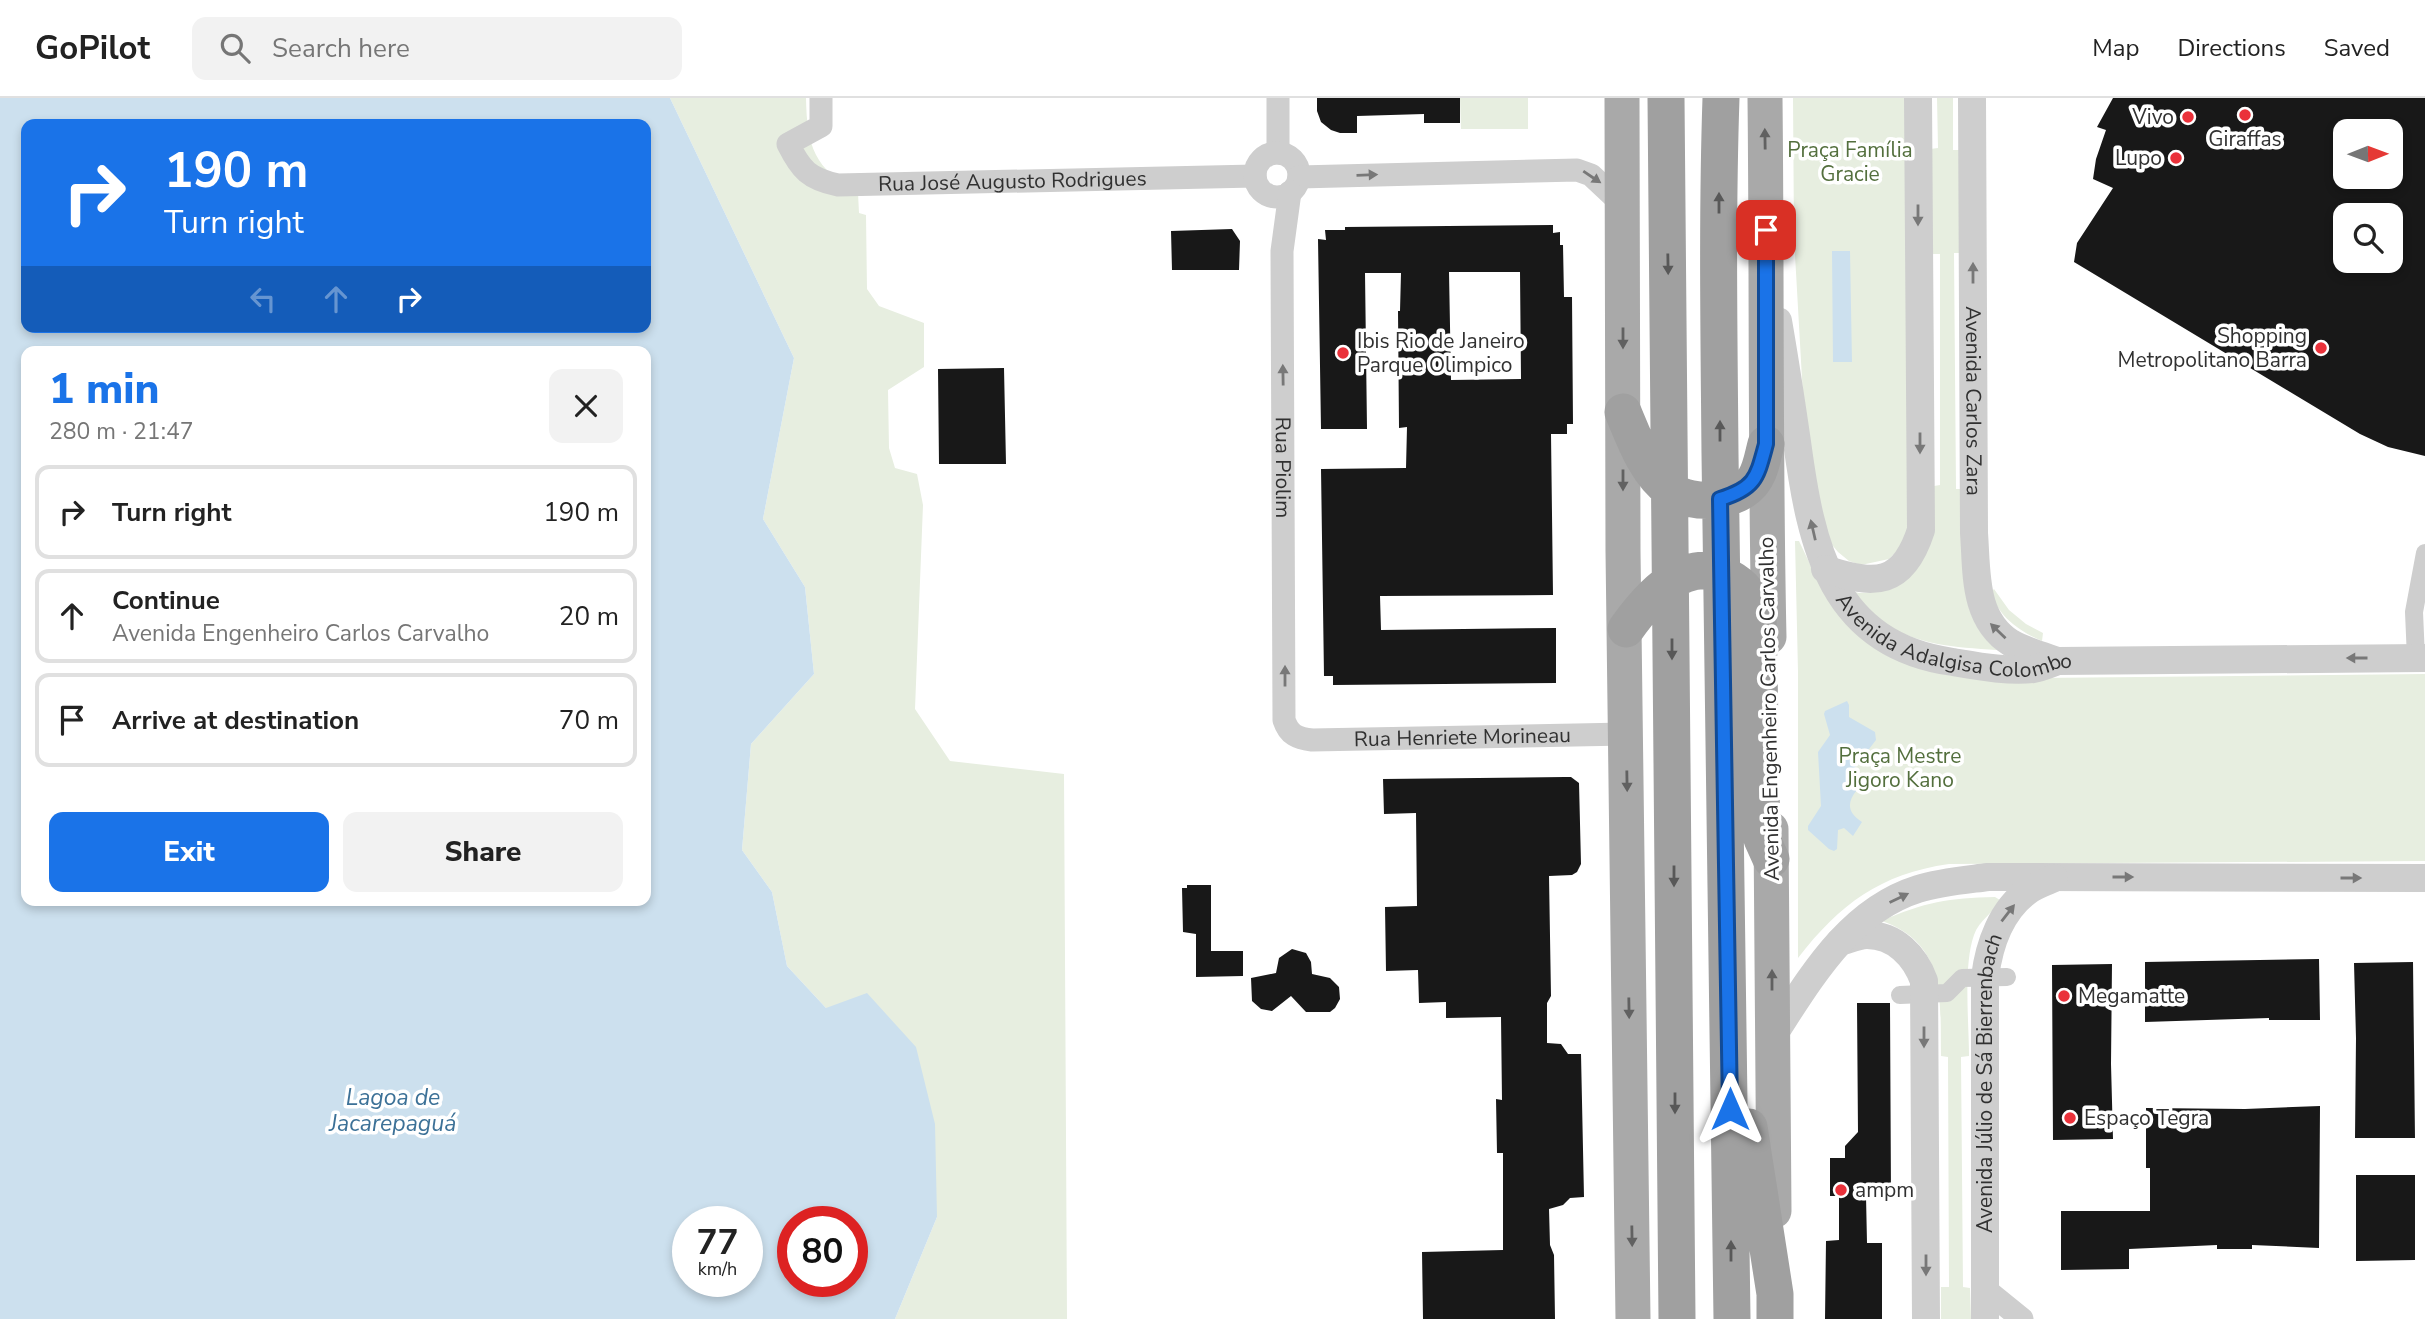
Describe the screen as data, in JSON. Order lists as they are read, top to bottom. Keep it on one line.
{"streets":{"main road":["Avenida Engenheiro Carlos Carvalho"],"street":["Rua José Augusto Rodrigues","Avenida Carlos Zara","Rua Piolim","Avenida Adalgisa Colombo","Rua Henriete Morineau","Avenida Júlio de Sá Bierrenbach"]},"crossings":[["Rua José Augusto Rodrigues","Rua Piolim"],["Avenida Carlos Zara","Avenida Adalgisa Colombo"],["Rua Piolim","Rua Henriete Morineau"],["Avenida Adalgisa Colombo","Avenida Engenheiro Carlos Carvalho"]],"one_way":["Avenida Carlos Zara","Rua Piolim"],"water":["Lagoa de Jacarepaguá"],"parks":["Praça Família Gracie","Praça Mestre Jigoro Kano"],"places":["Giraffas","Vivo","Lupo","Shopping Metropolitano Barra","Ibis Rio de Janeiro Parque Olimpico","Megamatte","Espaço Tegra","ampm"],"north":"right","page":{"header":"GoPilot","search":"Search here","nav":["Map","Directions","Saved"],"turn":["190 m","Turn right"],"heading":["1 min","280 m · 21:47"],"list":[{"name":"Turn right","value":"190 m"},{"name":"Continue","note":"Avenida Engenheiro Carlos Carvalho","value":"20 m"},{"name":"Arrive at destination","value":"70 m"}],"buttons":["Exit","Share"],"speed":"77 km/h","limit":"80"}}
